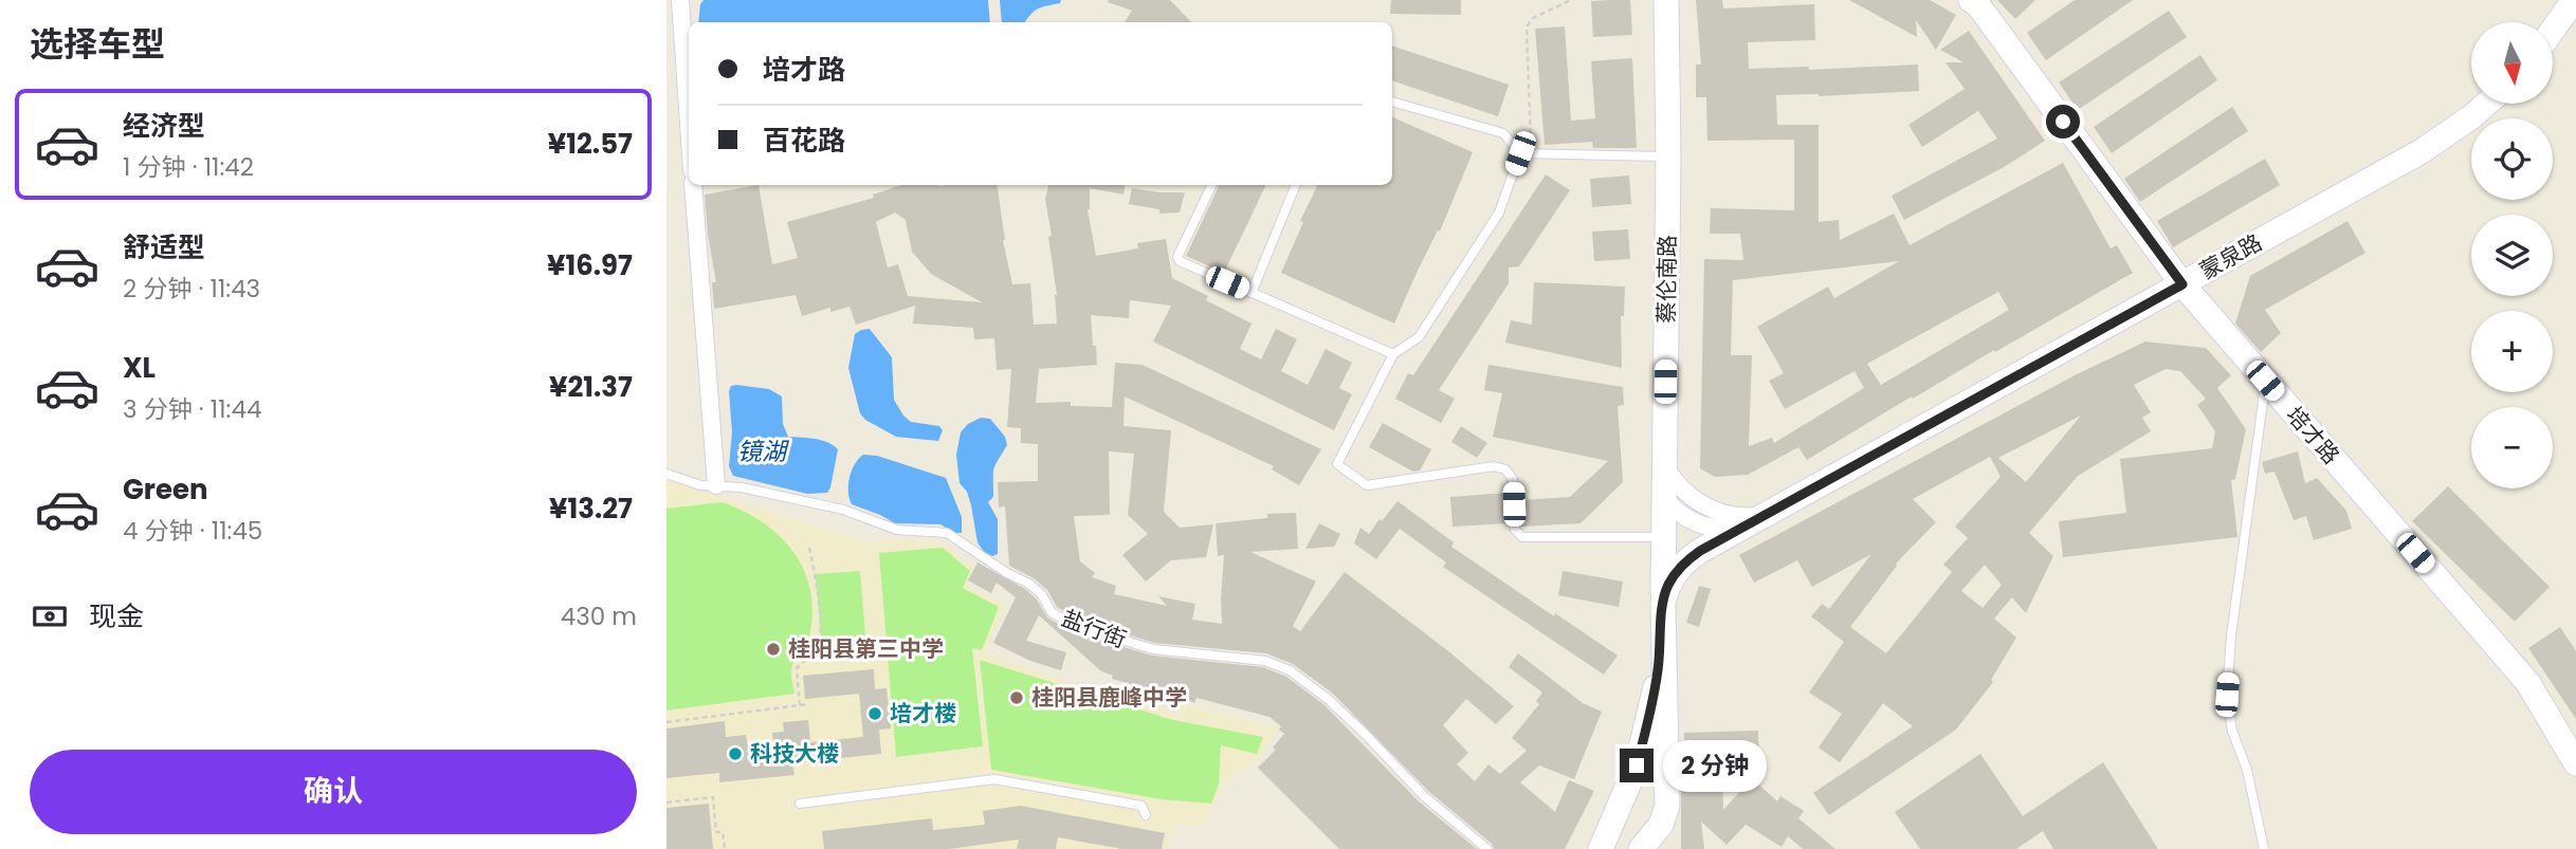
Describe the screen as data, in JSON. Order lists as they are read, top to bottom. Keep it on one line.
{"streets":{"main road":["蒙泉路","蔡伦南路","培才路"],"lane":["盐行街"]},"crossings":[["蒙泉路","蔡伦南路"],["蒙泉路","培才路"]],"water":["镜湖"],"places":["桂阳县第三中学","桂阳县鹿峰中学","培才楼","科技大楼"],"north":"bottom","page":{"heading":"选择车型","map_buttons":["+","−"],"banner":["培才路","百花路"],"list":[{"name":"经济型","note":"1 分钟 · 11:42","value":"¥12.57"},{"name":"舒适型","note":"2 分钟 · 11:43","value":"¥16.97"},{"name":"XL","note":"3 分钟 · 11:44","value":"¥21.37"},{"name":"Green","note":"4 分钟 · 11:45","value":"¥13.27"}],"pay":["现金","430 m"],"buttons":"确认","bubble":"2 分钟"}}
